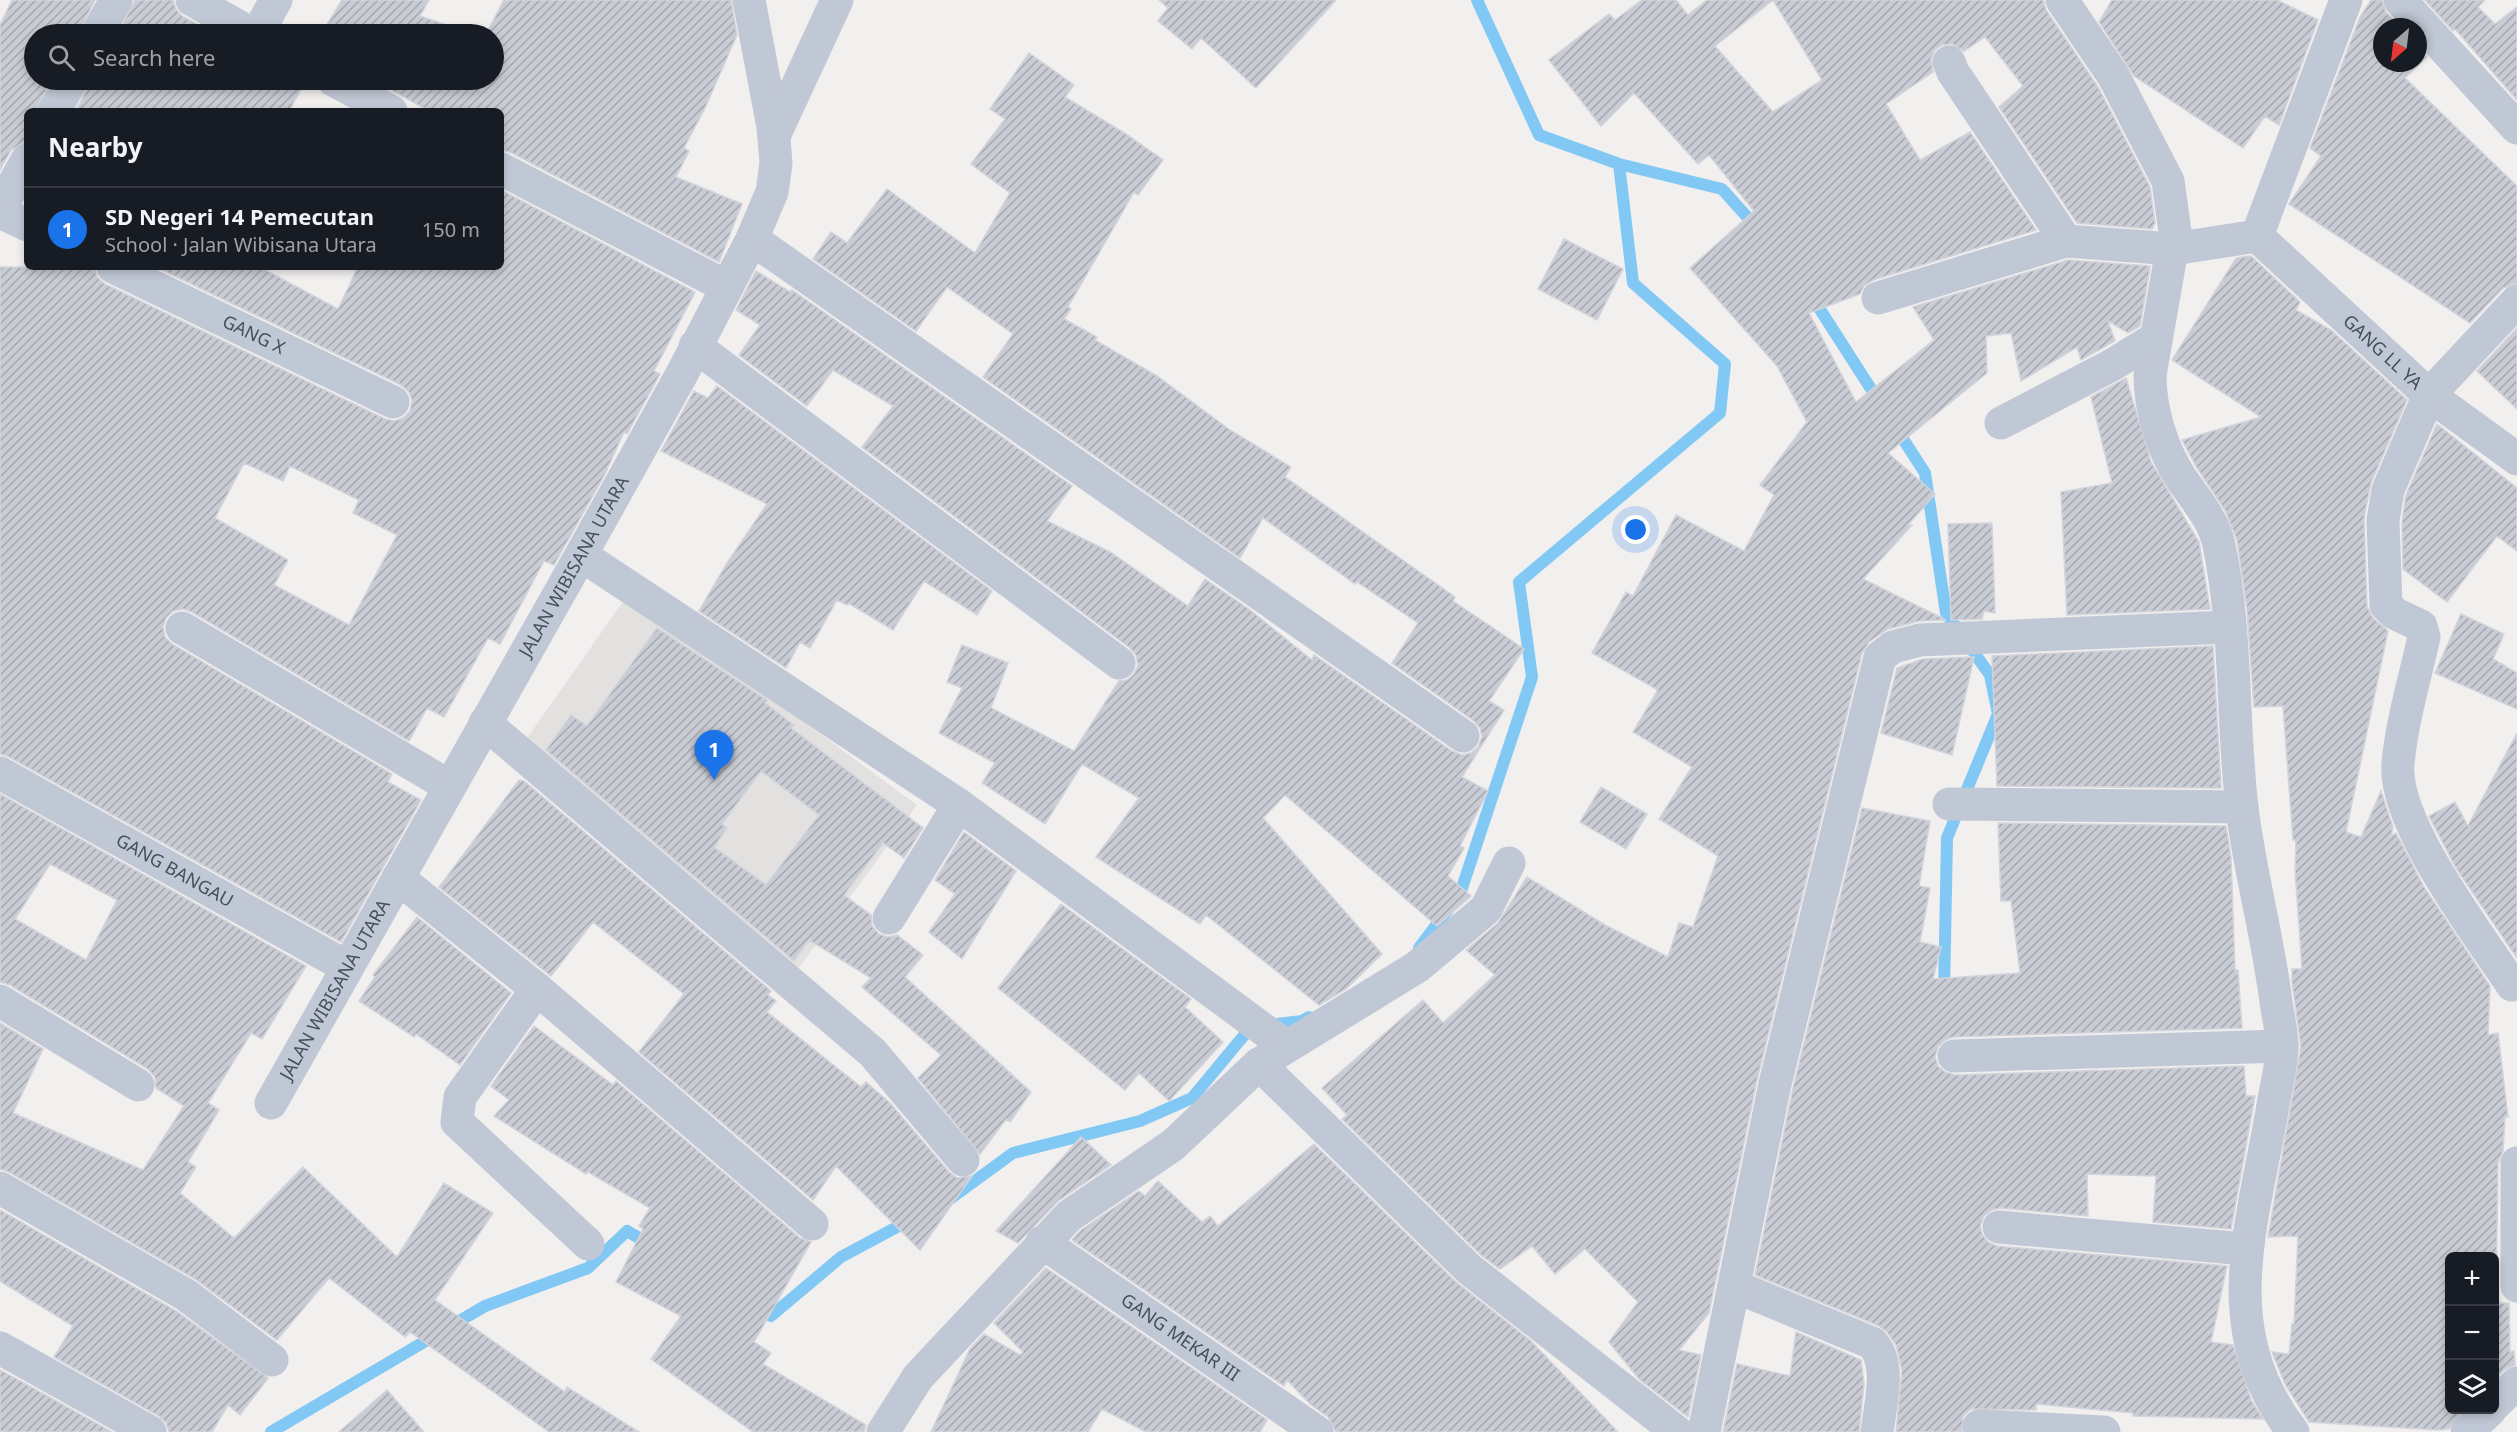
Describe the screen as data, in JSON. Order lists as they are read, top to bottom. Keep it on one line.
{"streets":{"street":["GANG X","GANG LL YA","JALAN WIBISANA UTARA","GANG BANGAU","GANG MEKAR III"]},"crossings":[["JALAN WIBISANA UTARA","GANG BANGAU"]],"north":"bottom left","page":{"search":"Search here","heading":"Nearby","list":[{"mark":"1","name":"SD Negeri 14 Pemecutan","note":"School · Jalan Wibisana Utara","value":"150 m"}],"pins":"1","map_buttons":["+","−"]}}
